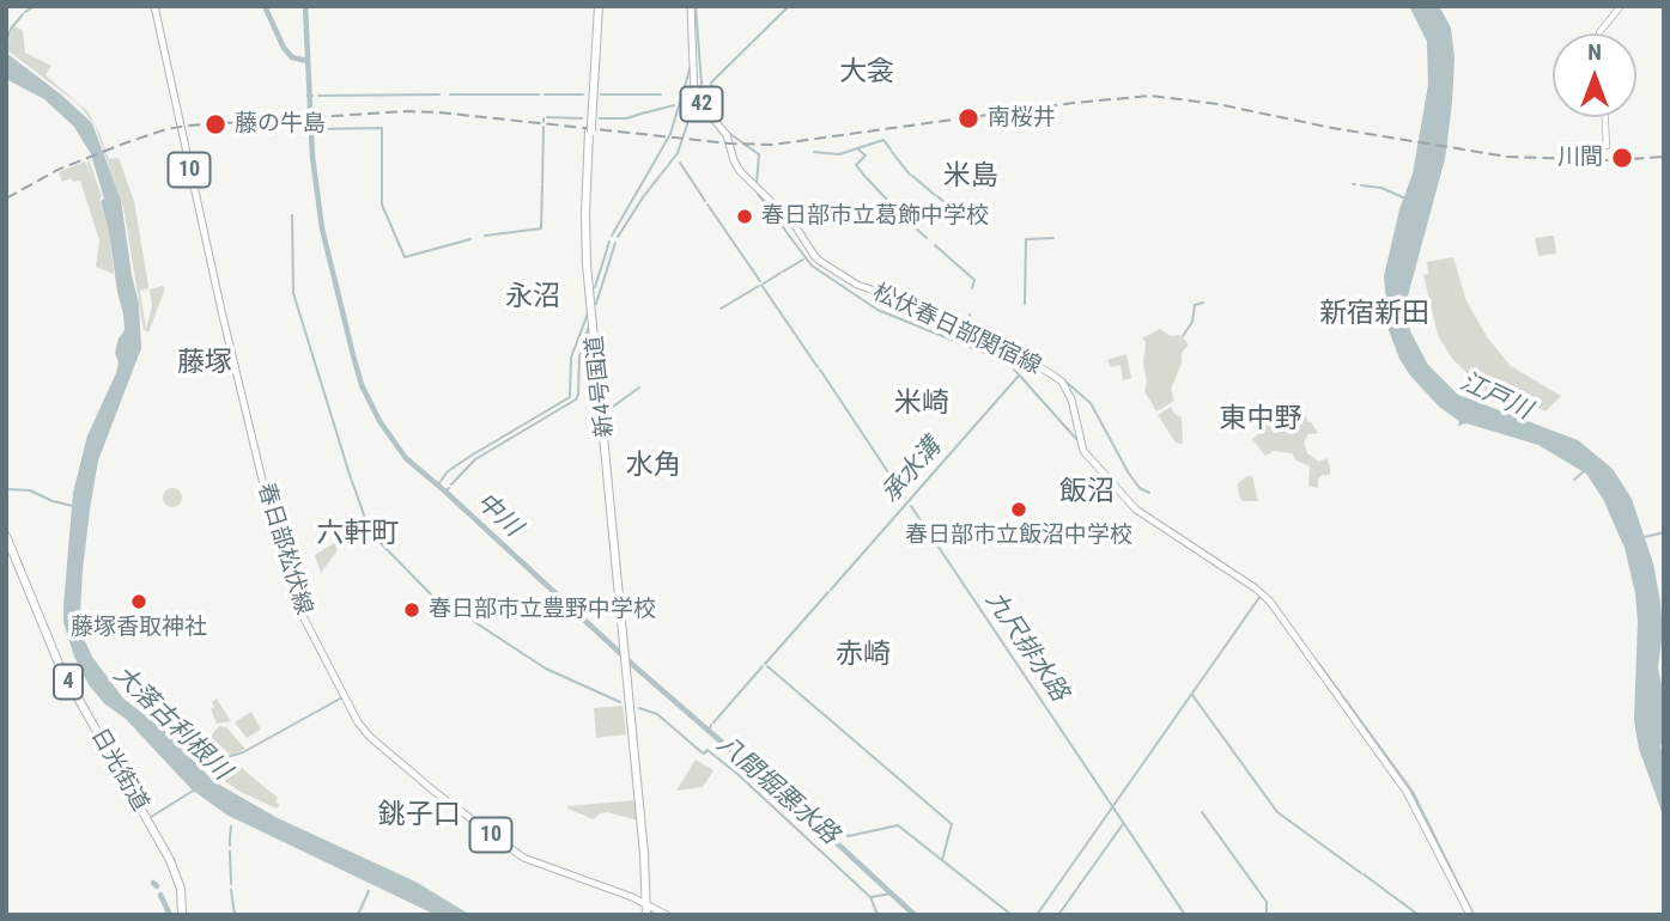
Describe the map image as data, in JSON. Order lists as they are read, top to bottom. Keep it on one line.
{"streets":{"highway":["新4号国道","4","日光街道"],"main road":["42","10","松伏春日部関宿線","春日部松伏線"]},"crossings":[["新4号国道","春日部松伏線"]],"districts":["大衾","米島","永沼","新宿新田","藤塚","米崎","東中野","水角","飯沼","六軒町","赤崎","銚子口"],"water":["江戸川","承水溝","中川","九尺排水路","大落古利根川","八間堀悪水路"],"places":["南桜井","藤の牛島","川間","春日部市立葛飾中学校","春日部市立飯沼中学校","藤塚香取神社","春日部市立豊野中学校"],"north":"top"}
